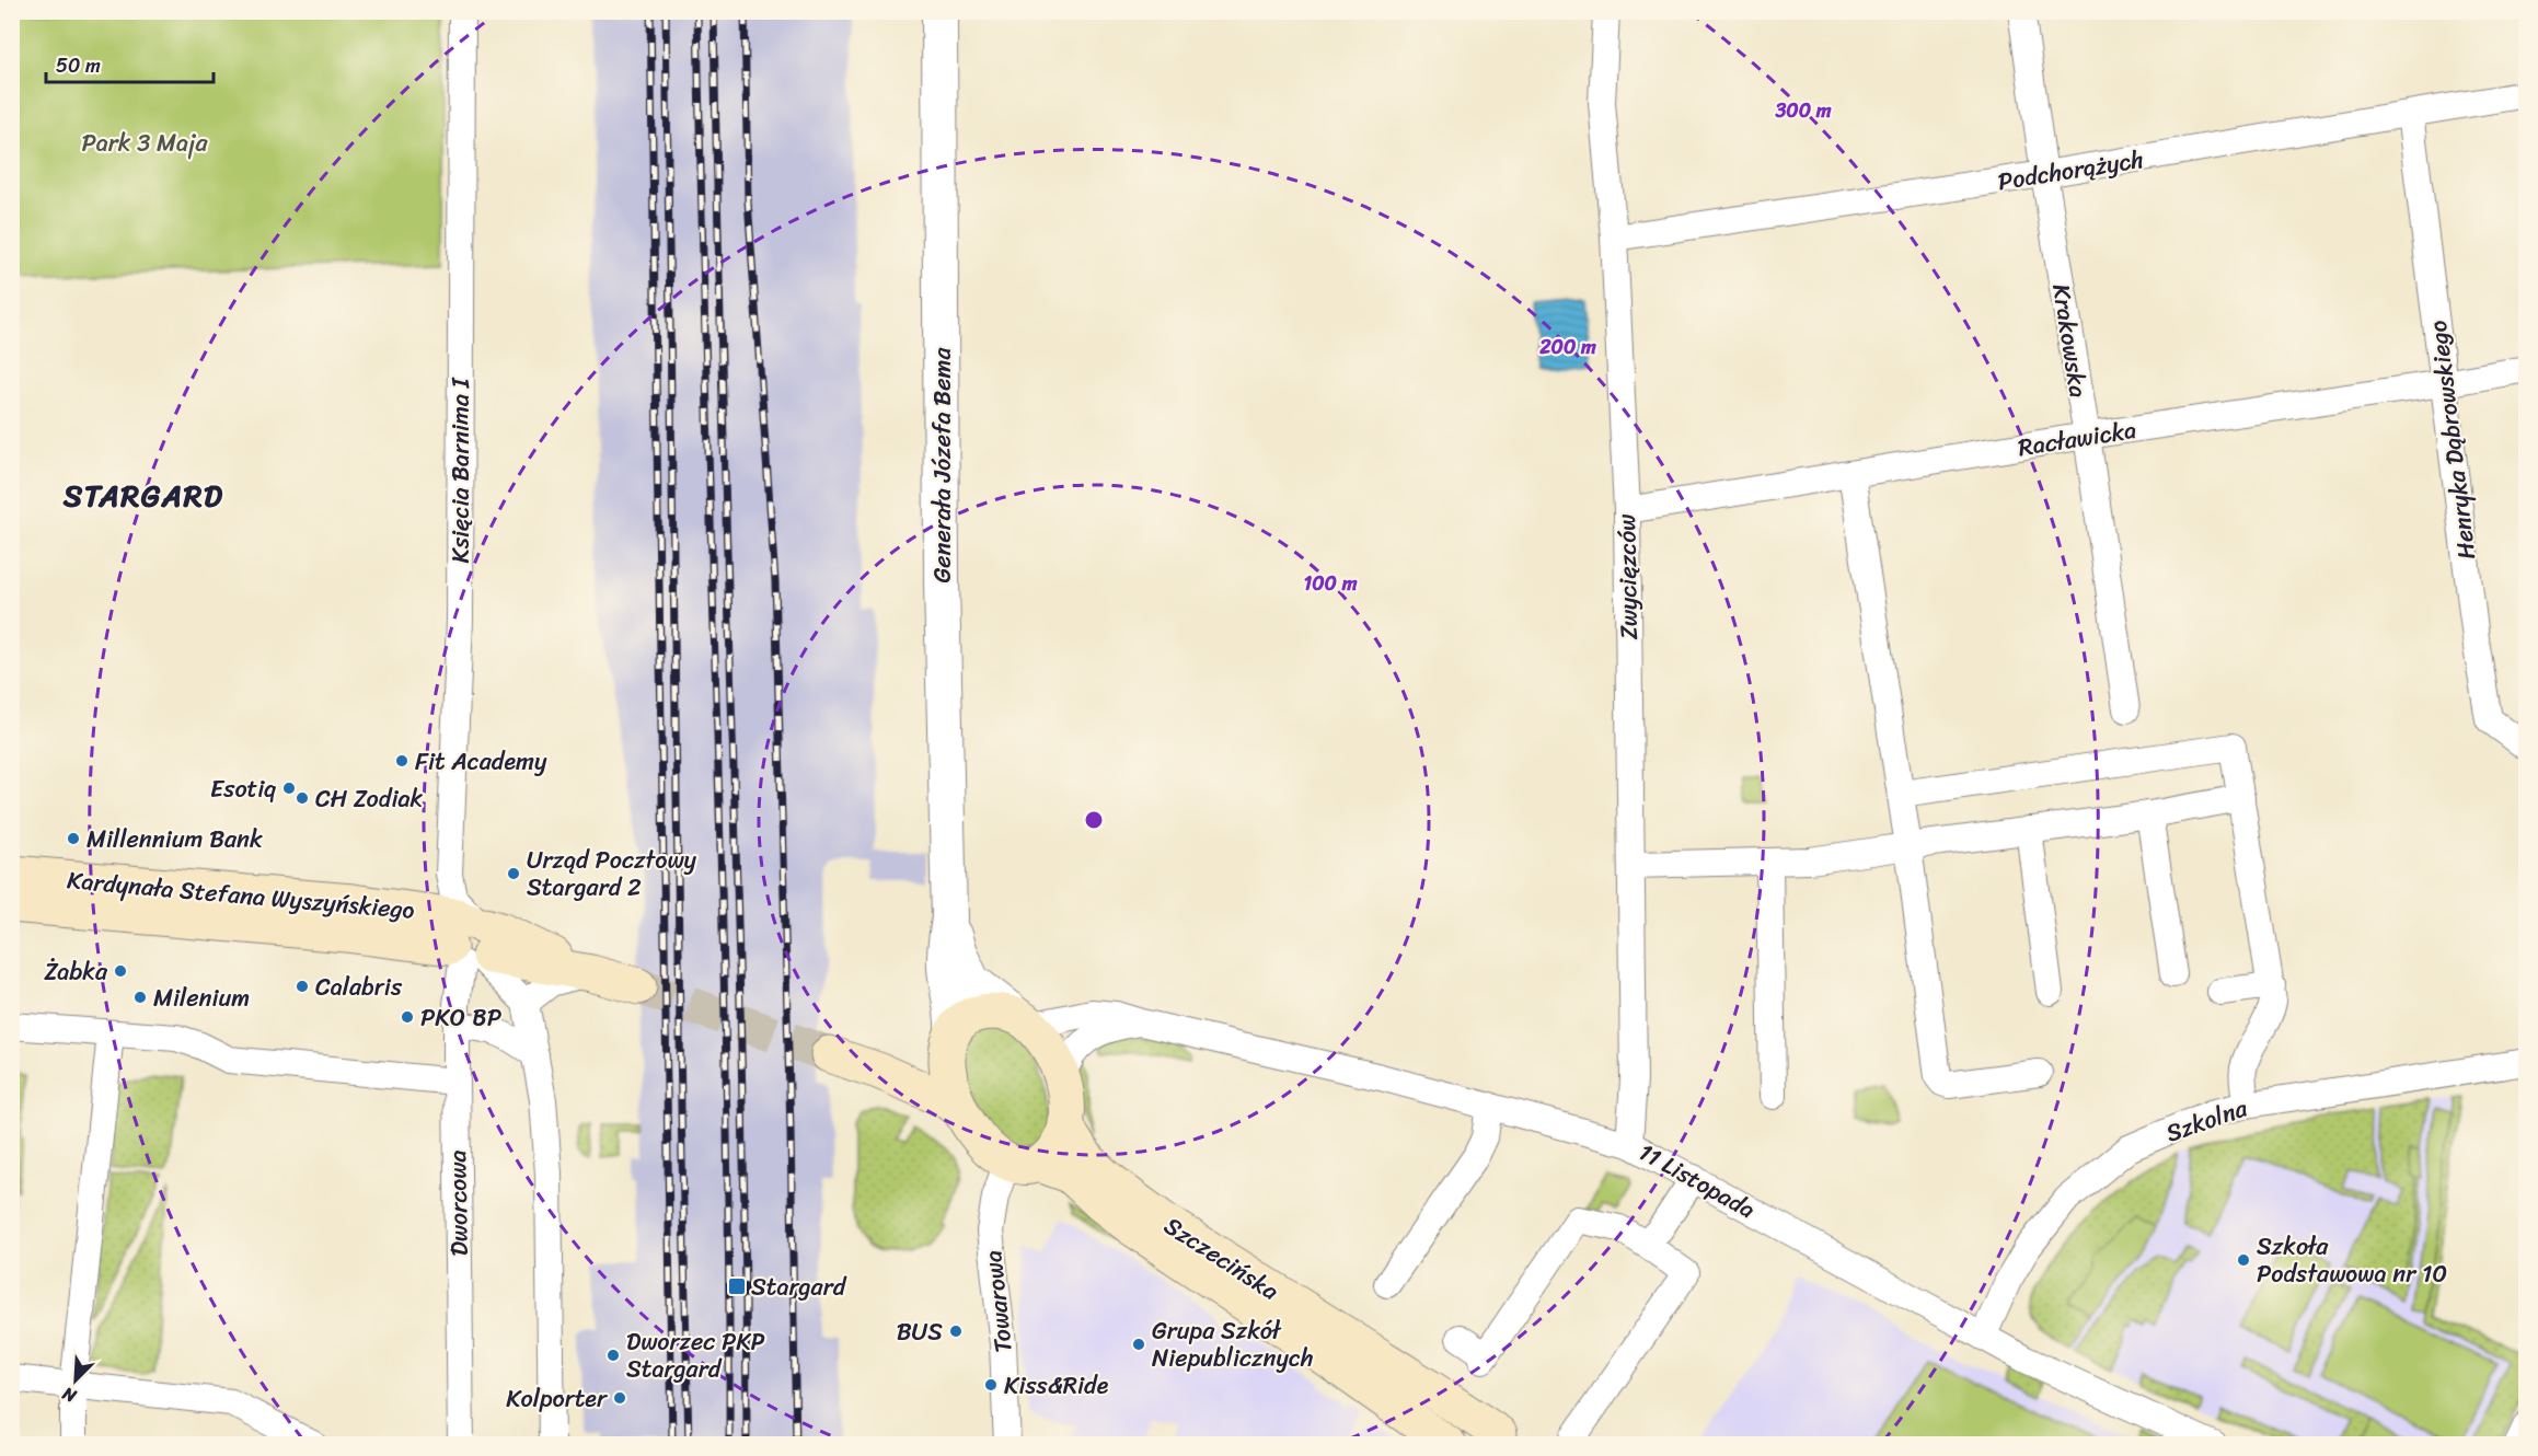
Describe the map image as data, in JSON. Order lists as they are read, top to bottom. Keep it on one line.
{"streets":{"main road":["Kardynała Stefana Wyszyńskiego","Szczecińska"],"street":["Podchorążych","Krakowska","Racławicka","Henryka Dąbrowskiego","Generała Józefa Bema","Księcia Barnima I","Zwycięzców","Szkolna","11 Listopada","Dworcowa","Towarowa"]},"crossings":[["Podchorążych","Krakowska"],["Podchorążych","Henryka Dąbrowskiego"],["Podchorążych","Zwycięzców"],["Krakowska","Racławicka"],["Racławicka","Henryka Dąbrowskiego"],["Racławicka","Zwycięzców"],["Generała Józefa Bema","11 Listopada"],["Generała Józefa Bema","Szczecińska"],["Generała Józefa Bema","Towarowa"],["Księcia Barnima I","Kardynała Stefana Wyszyńskiego"],["Księcia Barnima I","Dworcowa"],["Zwycięzców","11 Listopada"],["Kardynała Stefana Wyszyńskiego","Dworcowa"],["Szkolna","11 Listopada"],["11 Listopada","Szczecińska"],["11 Listopada","Towarowa"],["Szczecińska","Towarowa"]],"districts":["STARGARD"],"parks":["Park 3 Maja"],"places":{"other":["Fit Academy","Esotiq","CH Zodiak","Millennium Bank","Urząd Pocztowy Stargard 2","Żabka","Calabris","Milenium","PKO BP","Szkoła Podstawowa nr 10","BUS","Grupa Szkół Niepublicznych","Dworzec PKP Stargard","Kiss&Ride","Kolporter"],"transit":["Stargard"]},"scale_bar":"50 m","north":"bottom left","rings":["300 m","200 m","100 m"]}
